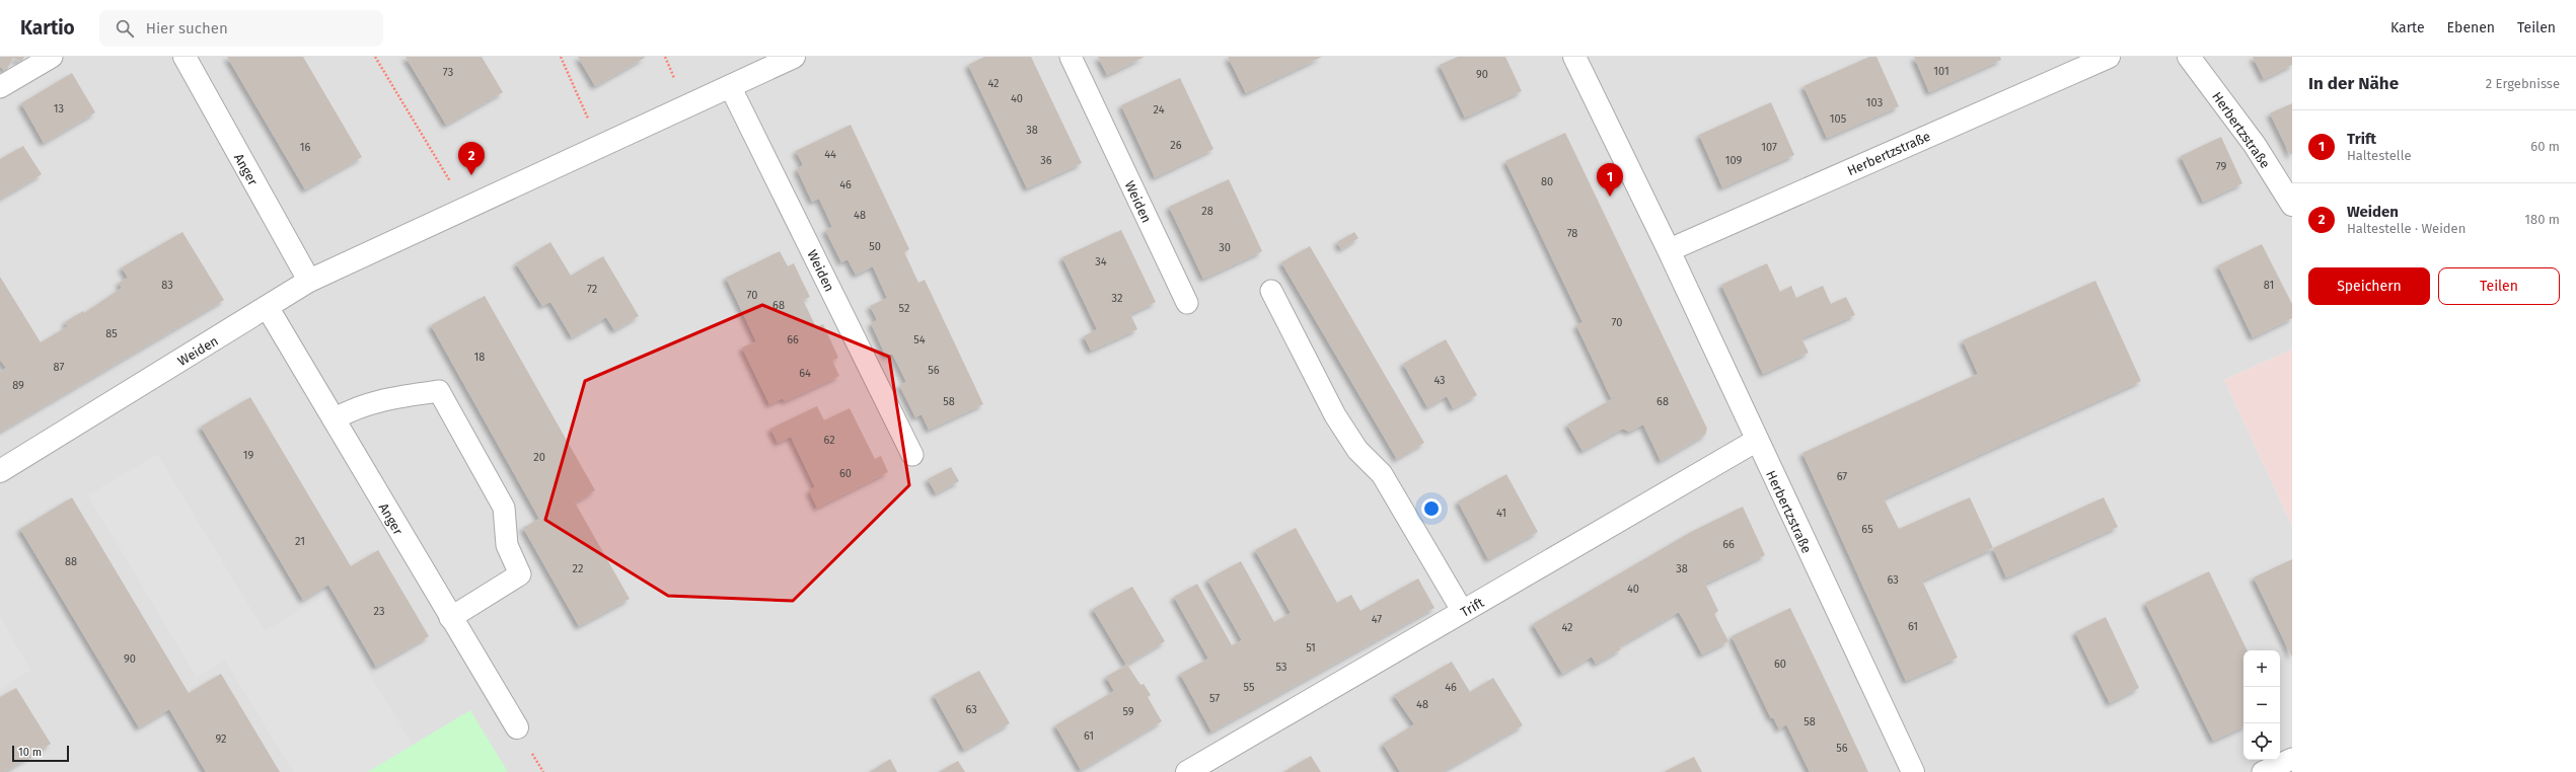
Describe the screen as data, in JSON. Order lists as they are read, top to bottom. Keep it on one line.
{"streets":{"street":["Herbertzstraße","Anger","Weiden","Trift"]},"crossings":[["Herbertzstraße","Trift"],["Anger","Weiden"]],"house_numbers":["101","73","90","42","40","103","13","24","105","38","26","16","107","44","36","109","79","80","46","28","48","78","50","30","34","83","81","72","70","32","68","52","70","85","66","54","18","87","56","64","43","89","58","68","62","19","20","60","67","41","65","21","66","88","22","38","63","40","23","47","61","42","51","90","60","53","55","46","57","48","63","59","58","61","92","56"],"scale_bar":"10 m","page":{"header":"Kartio","search":"Hier suchen","nav":["Karte","Ebenen","Teilen"],"heading":["In der Nähe","2 Ergebnisse"],"list":[{"mark":"1","name":"Trift","note":"Haltestelle","value":"60 m"},{"mark":"2","name":"Weiden","note":"Haltestelle · Weiden","value":"180 m"}],"pins":["2","1"],"buttons":["Speichern","Teilen"],"map_buttons":["+","−"],"scale":"10 m"}}
